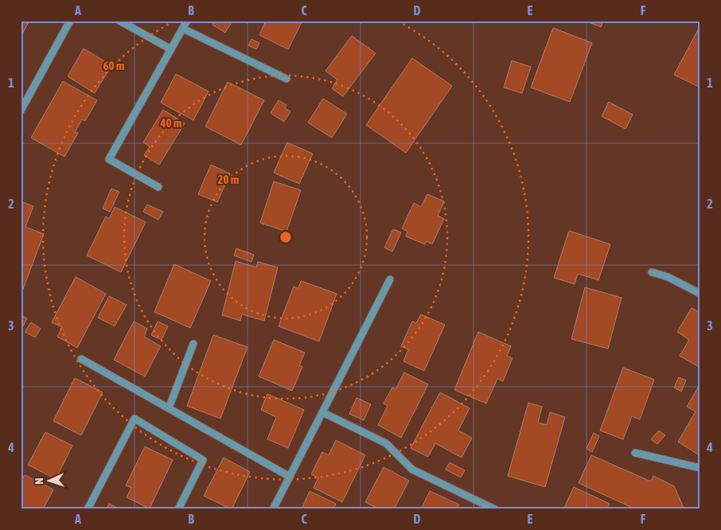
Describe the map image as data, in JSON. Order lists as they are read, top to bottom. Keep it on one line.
{"north":"left","grid":{"columns":["A","B","C","D","E","F"],"rows":["1","2","3","4"]},"rings":["60 m","40 m","20 m"]}
